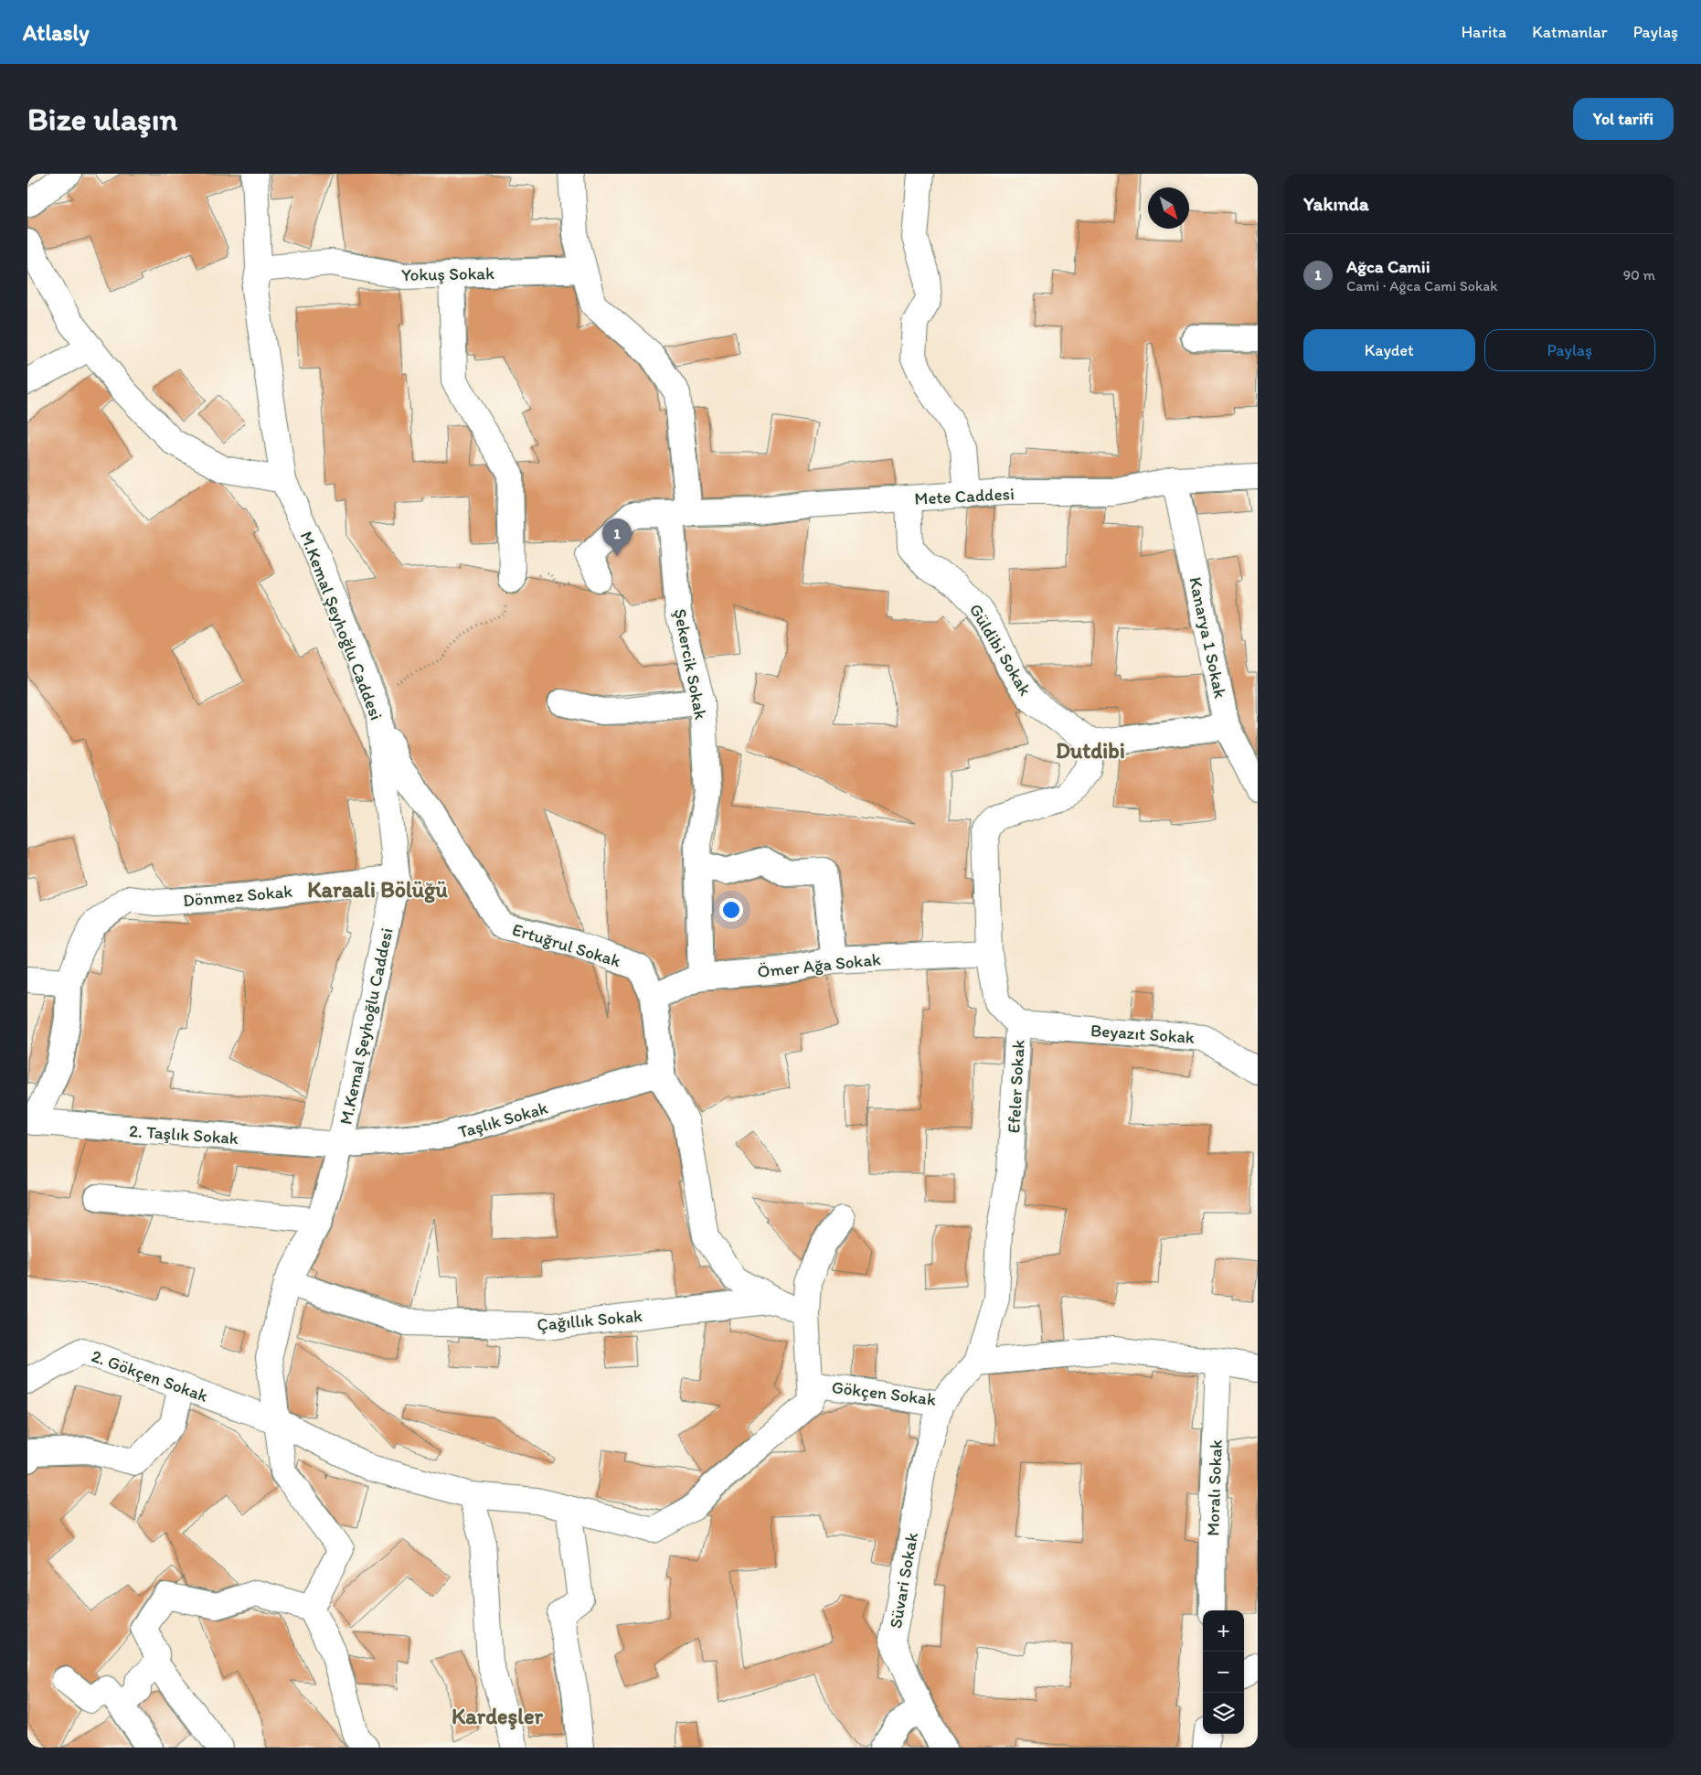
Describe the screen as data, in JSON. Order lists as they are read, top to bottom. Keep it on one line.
{"streets":{"street":["Yokuş Sokak","Mete Caddesi","M.Kemal Şeyhoğlu Caddesi","Kanarya 1 Sokak","Güldibi Sokak","Şekercik Sokak","Dönmez Sokak","Ertuğrul Sokak","Ömer Ağa Sokak","Beyazıt Sokak","Efeler Sokak","Taşlık Sokak","2. Taşlık Sokak","Çağıllık Sokak","2. Gökçen Sokak","Gökçen Sokak","Moralı Sokak","Süvari Sokak"]},"crossings":[["Yokuş Sokak","M.Kemal Şeyhoğlu Caddesi"],["Yokuş Sokak","Şekercik Sokak"],["Mete Caddesi","Kanarya 1 Sokak"],["Mete Caddesi","Güldibi Sokak"],["Mete Caddesi","Şekercik Sokak"],["M.Kemal Şeyhoğlu Caddesi","Dönmez Sokak"],["M.Kemal Şeyhoğlu Caddesi","Ertuğrul Sokak"],["M.Kemal Şeyhoğlu Caddesi","Taşlık Sokak"],["M.Kemal Şeyhoğlu Caddesi","2. Taşlık Sokak"],["M.Kemal Şeyhoğlu Caddesi","Çağıllık Sokak"],["M.Kemal Şeyhoğlu Caddesi","2. Gökçen Sokak"],["Güldibi Sokak","Efeler Sokak"],["Şekercik Sokak","Ömer Ağa Sokak"],["Ertuğrul Sokak","Ömer Ağa Sokak"],["Ertuğrul Sokak","Taşlık Sokak"],["Ertuğrul Sokak","Çağıllık Sokak"],["Ömer Ağa Sokak","Efeler Sokak"],["Beyazıt Sokak","Efeler Sokak"],["Efeler Sokak","Gökçen Sokak"],["Taşlık Sokak","2. Taşlık Sokak"],["Gökçen Sokak","Süvari Sokak"]],"districts":["Dutdibi","Karaali Bölüğü","Kardeşler"],"north":"bottom right","page":{"header":"Atlasly","nav":["Harita","Katmanlar","Paylaş"],"buttons":["Yol tarifi",["Kaydet","Paylaş"]],"title":"Bize ulaşın","heading":"Yakında","list":[{"mark":"1","name":"Ağca Camii","note":"Cami · Ağca Cami Sokak","value":"90 m"}],"pins":"1","map_buttons":["+","−"]}}
